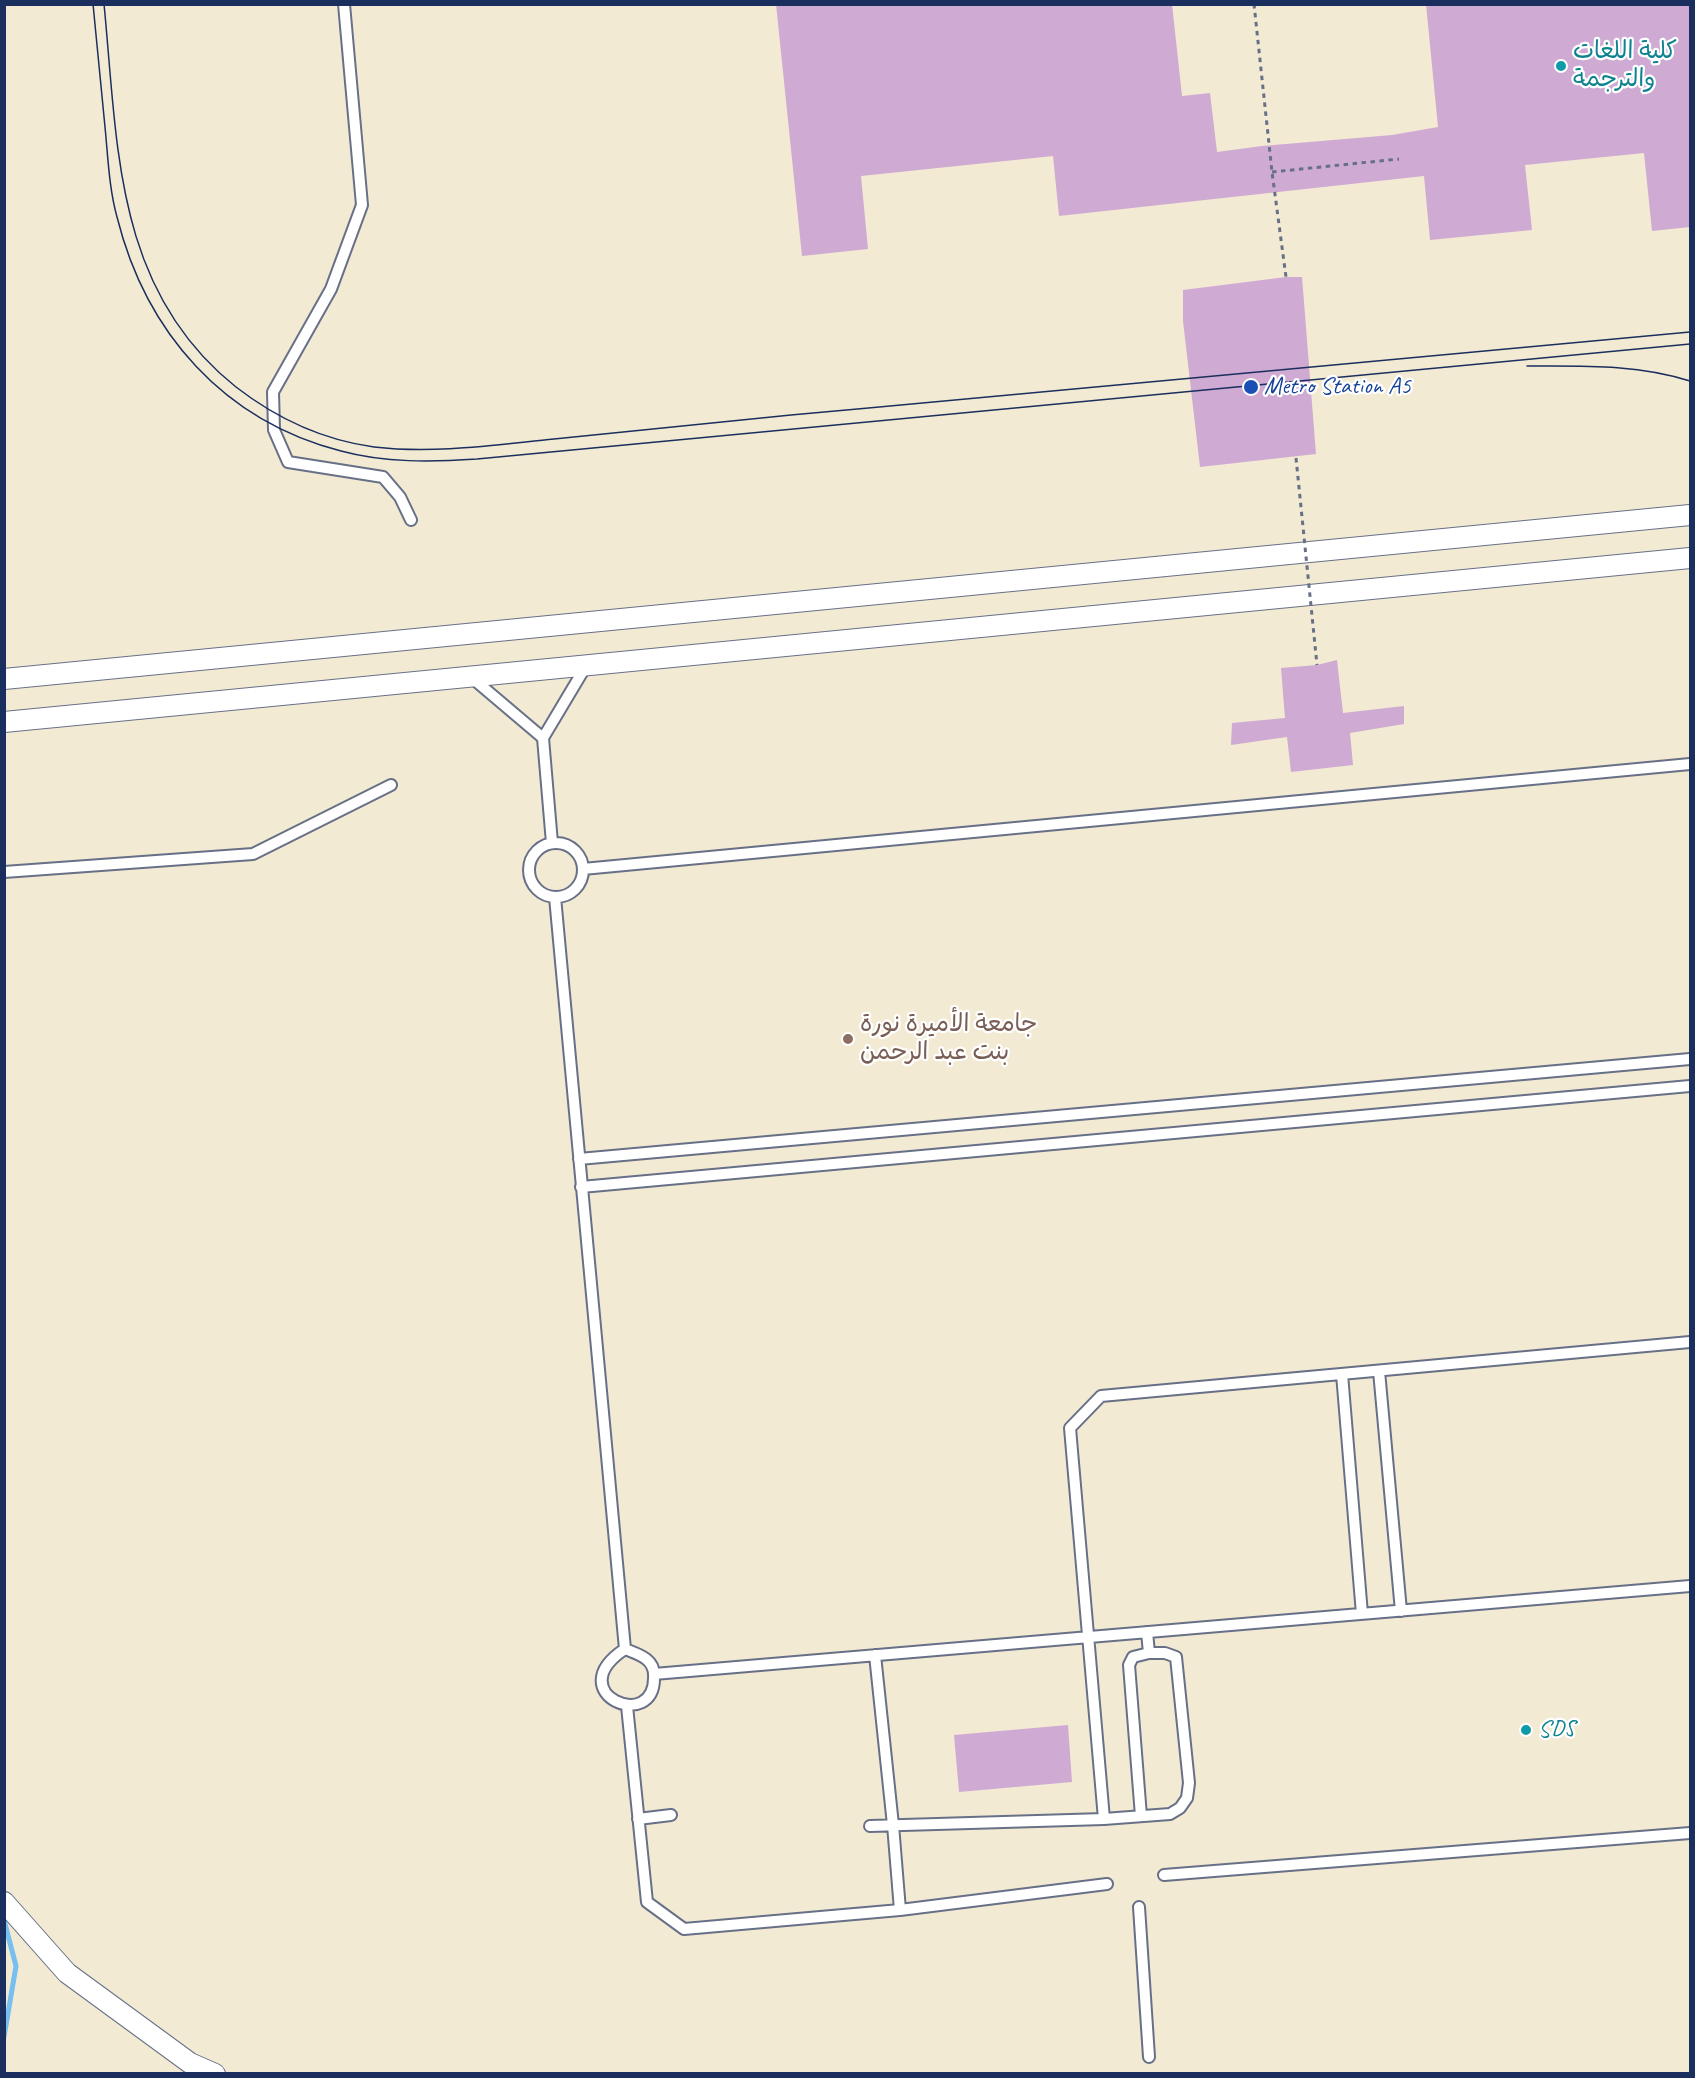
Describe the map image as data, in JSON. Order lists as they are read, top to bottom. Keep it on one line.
{"places":["كلية اللغات والترجمة","Metro Station A5","جامعة الأميرة نورة بنت عبد الرحمن","SDS"]}
